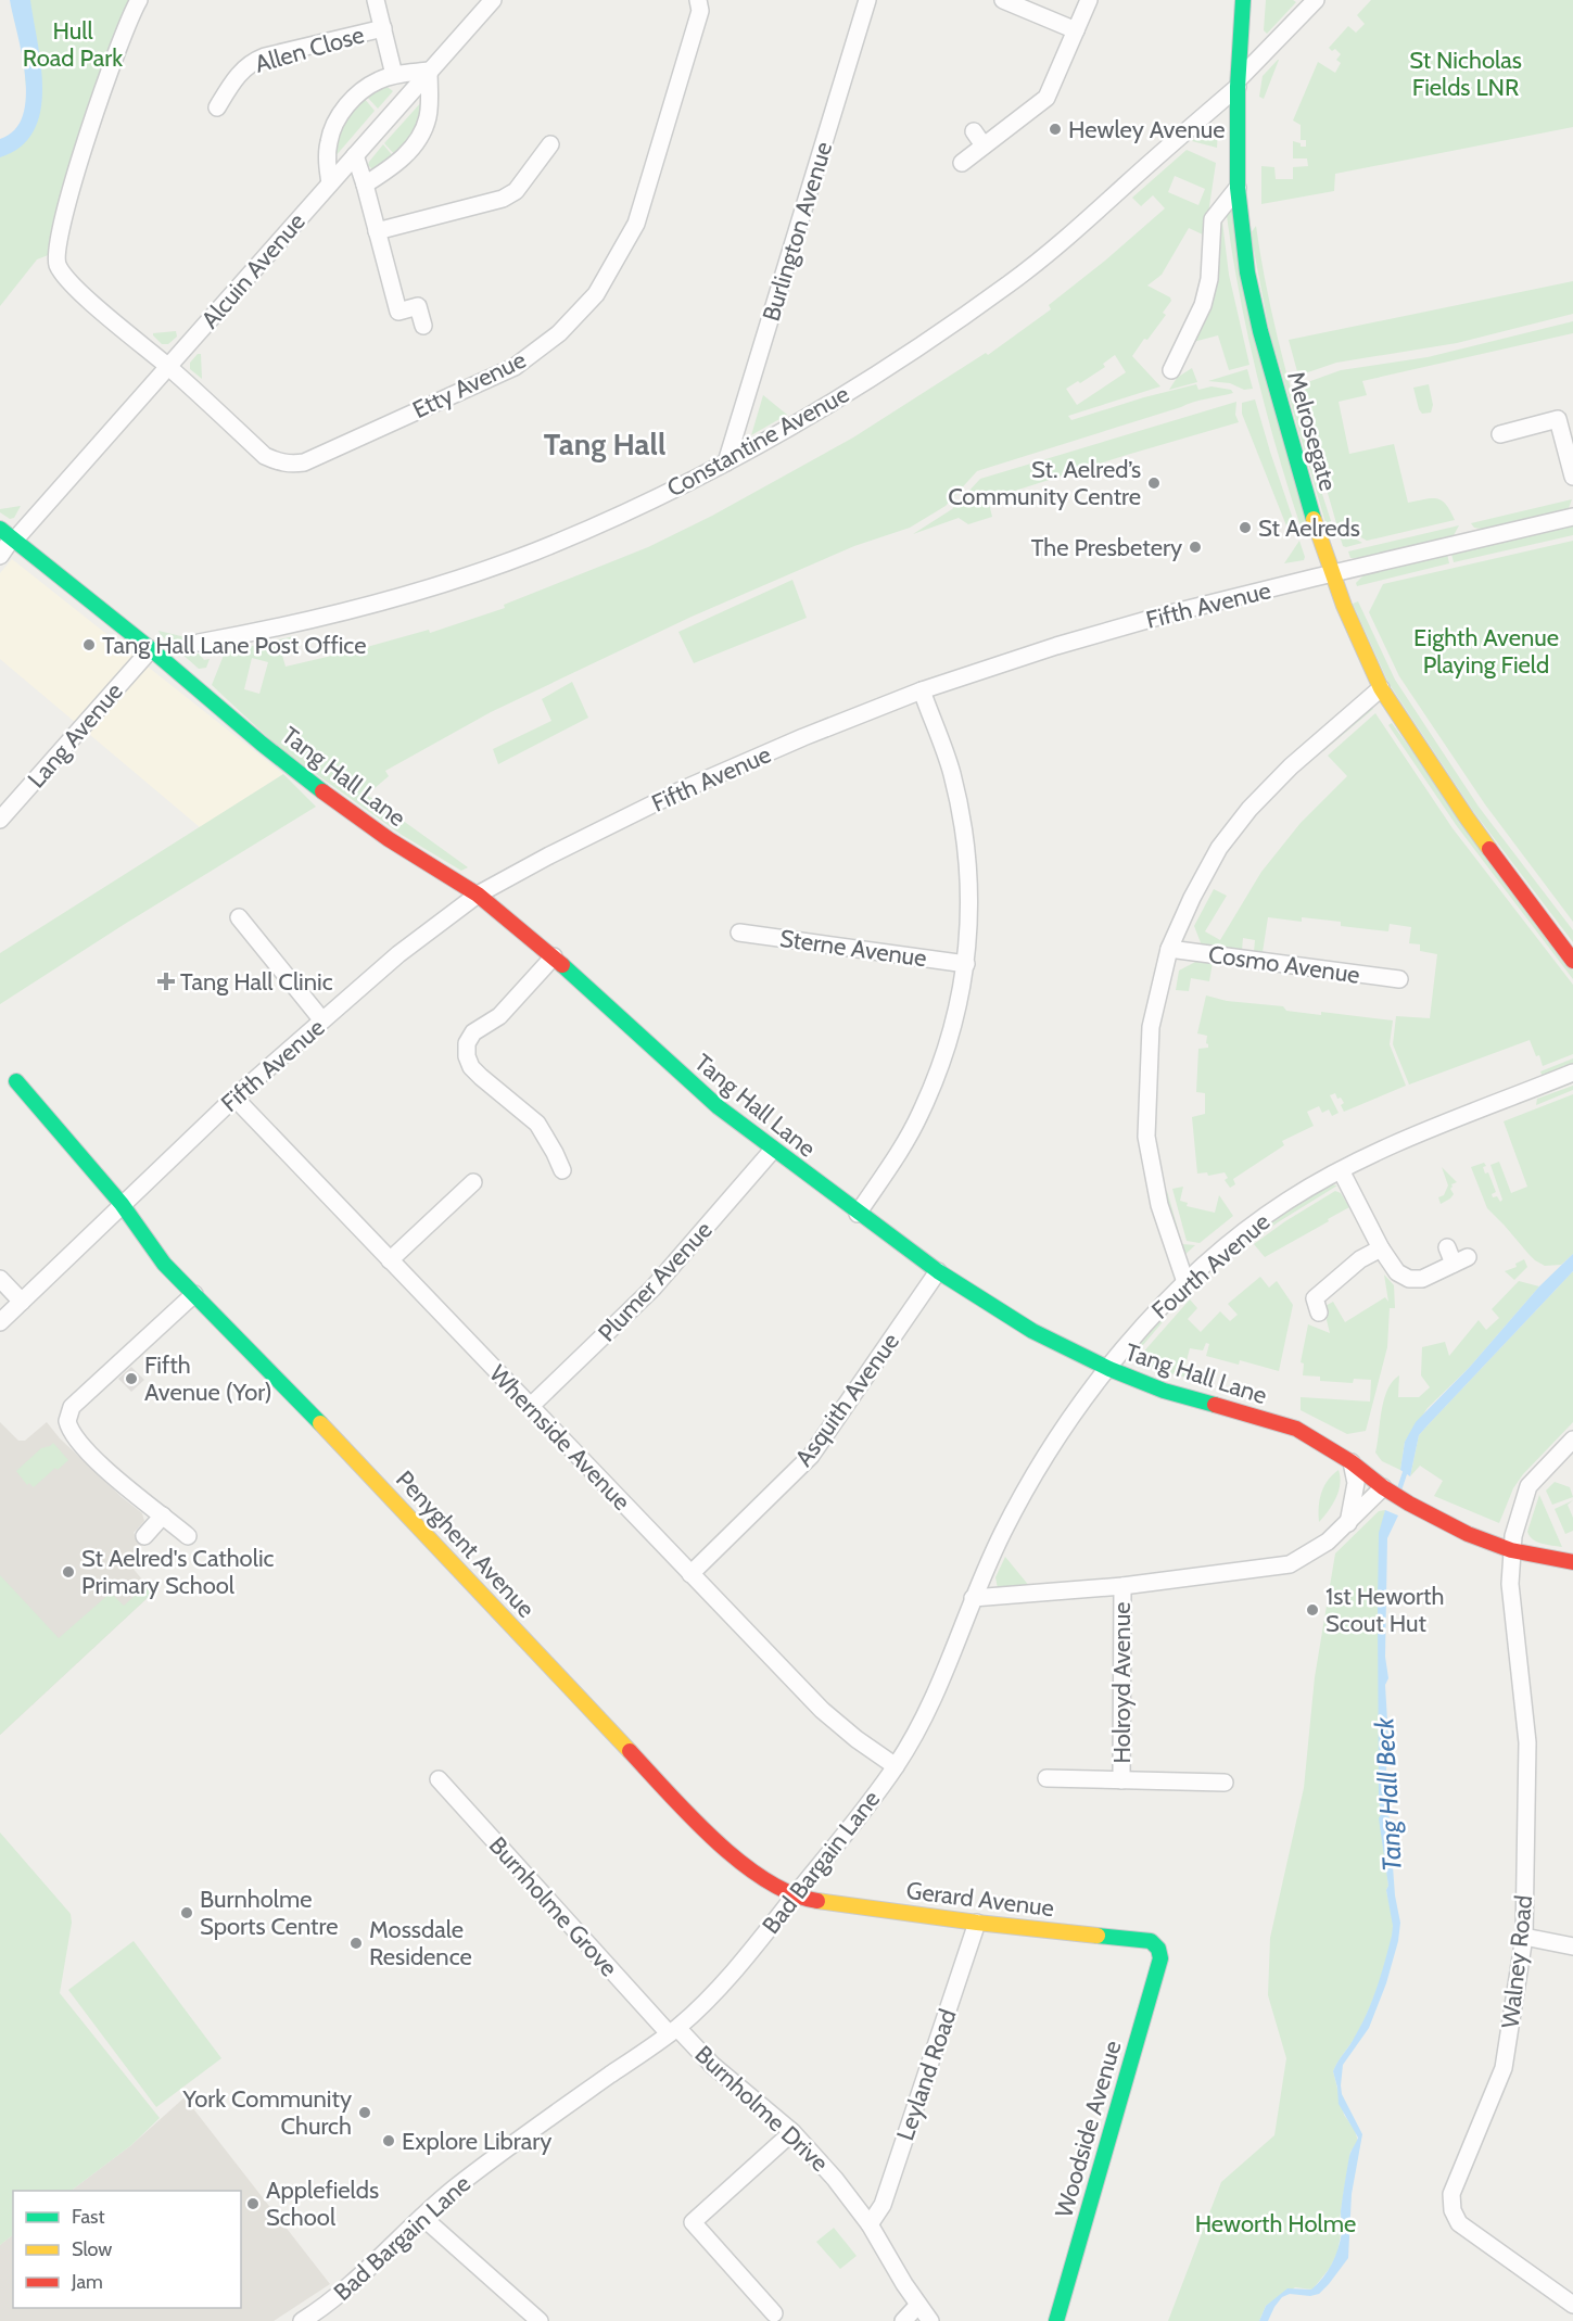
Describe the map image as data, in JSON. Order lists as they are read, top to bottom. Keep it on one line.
{"streets":{"street":["Allen Close","Burlington Avenue","Alcuin Avenue","Etty Avenue","Melrosegate","Constantine Avenue","Fifth Avenue","Lang Avenue","Tang Hall Lane","Sterne Avenue","Cosmo Avenue","Fourth Avenue","Plumer Avenue","Asquith Avenue","Whernside Avenue","Penyghent Avenue","Holroyd Avenue","Bad Bargain Lane","Gerard Avenue","Burnholme Grove","Walney Road","Leyland Road","Burnholme Drive","Woodside Avenue"]},"crossings":[["Allen Close","Alcuin Avenue"],["Burlington Avenue","Constantine Avenue"],["Alcuin Avenue","Etty Avenue"],["Alcuin Avenue","Tang Hall Lane"],["Melrosegate","Constantine Avenue"],["Melrosegate","Fifth Avenue"],["Fifth Avenue","Tang Hall Lane"],["Fifth Avenue","Whernside Avenue"],["Fifth Avenue","Penyghent Avenue"],["Lang Avenue","Tang Hall Lane"],["Tang Hall Lane","Fourth Avenue"],["Tang Hall Lane","Plumer Avenue"],["Tang Hall Lane","Asquith Avenue"],["Tang Hall Lane","Walney Road"],["Fourth Avenue","Bad Bargain Lane"],["Plumer Avenue","Whernside Avenue"],["Asquith Avenue","Whernside Avenue"],["Whernside Avenue","Bad Bargain Lane"],["Penyghent Avenue","Bad Bargain Lane"],["Penyghent Avenue","Gerard Avenue"],["Bad Bargain Lane","Gerard Avenue"],["Bad Bargain Lane","Burnholme Grove"],["Bad Bargain Lane","Burnholme Drive"],["Gerard Avenue","Leyland Road"],["Gerard Avenue","Woodside Avenue"],["Burnholme Grove","Burnholme Drive"],["Leyland Road","Burnholme Drive"]],"districts":["Tang Hall"],"water":["Tang Hall Beck"],"parks":["Hull Road Park","St Nicholas Fields LNR","Eighth Avenue Playing Field","Heworth Holme"],"places":{"other":["Hewley Avenue","St. Aelred’s Community Centre","St Aelreds","The Presbetery","Tang Hall Lane Post Office","Fifth Avenue (Yor)","St Aelred's Catholic Primary School","1st Heworth Scout Hut","Burnholme Sports Centre","Mossdale Residence","York Community Church","Explore Library","Applefields School"],"health":["Tang Hall Clinic"]},"legend":["Fast","Slow","Jam"]}
